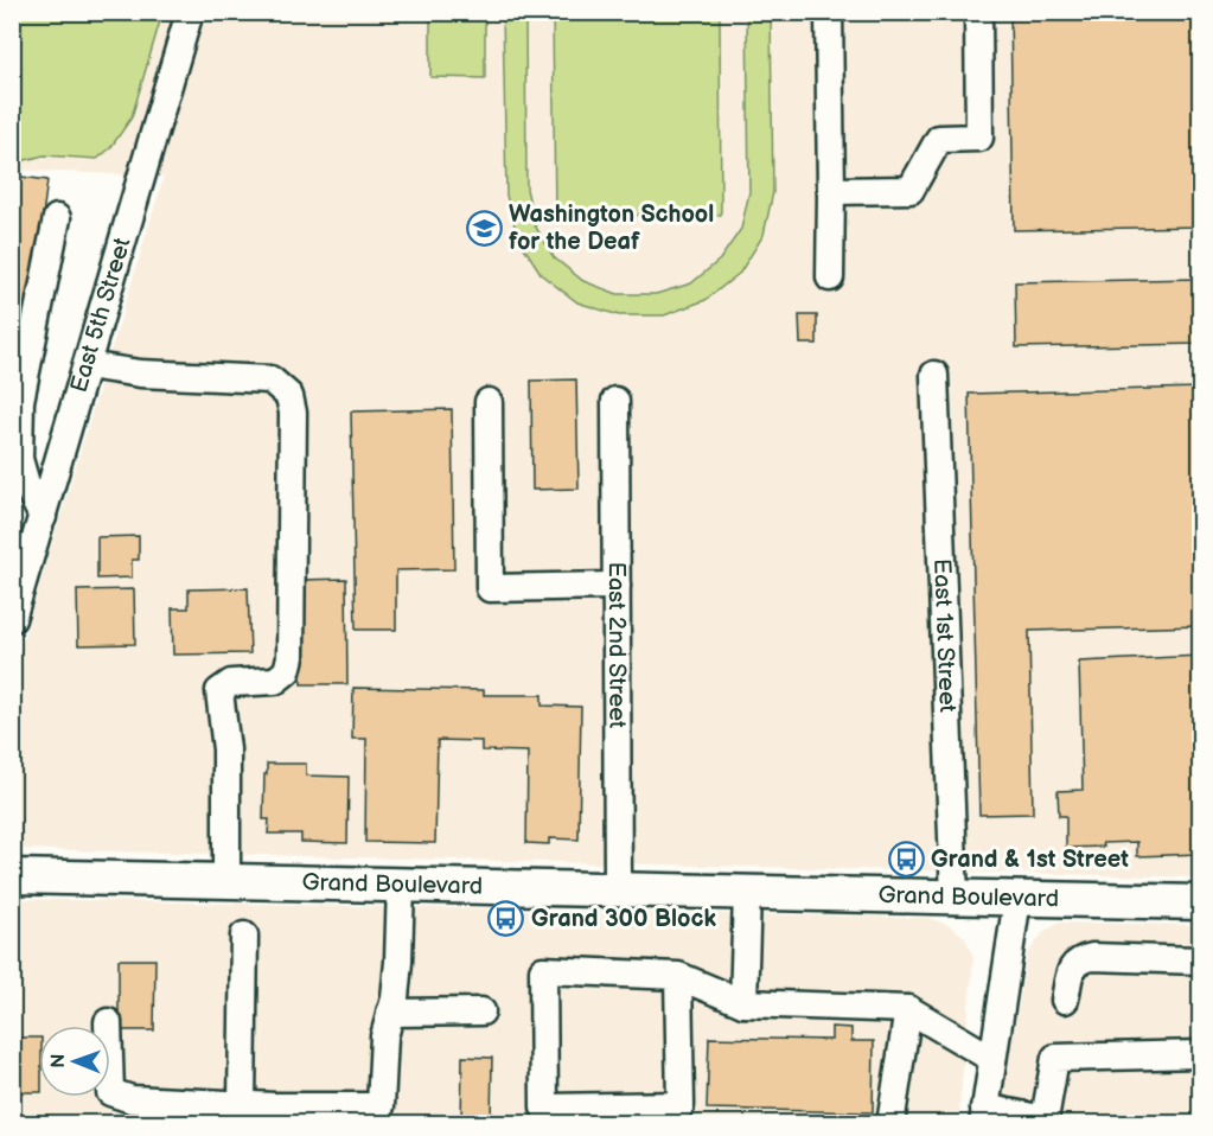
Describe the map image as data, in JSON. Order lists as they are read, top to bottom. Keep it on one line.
{"streets":{"main road":["Grand Boulevard"],"street":["East 5th Street","East 1st Street","East 2nd Street"]},"crossings":[["East 1st Street","Grand Boulevard"],["East 2nd Street","Grand Boulevard"]],"places":{"school or university":["Washington School for the Deaf"],"bus stop":["Grand & 1st Street","Grand 300 Block"]},"north":"left"}
